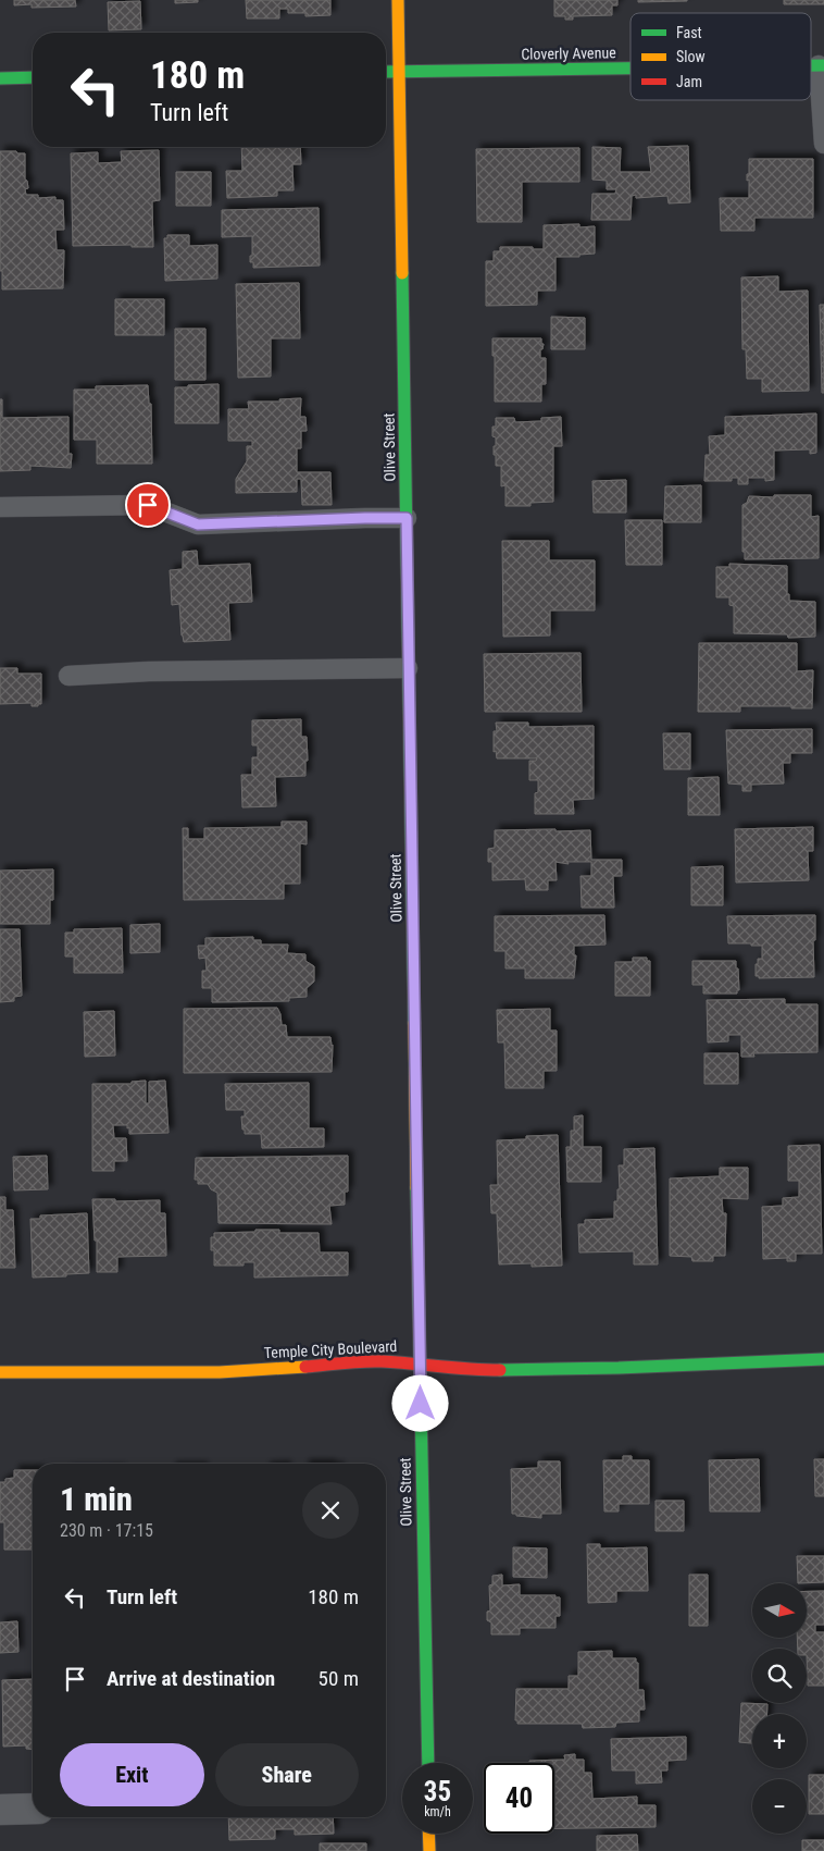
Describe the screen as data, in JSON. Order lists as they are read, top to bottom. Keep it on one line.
{"streets":{"street":["Cloverly Avenue","Olive Street","Temple City Boulevard"]},"crossings":[["Cloverly Avenue","Olive Street"],["Olive Street","Temple City Boulevard"]],"legend":["Fast","Slow","Jam"],"north":"right","page":{"turn":["180 m","Turn left"],"heading":["1 min","230 m · 17:15"],"list":[{"name":"Turn left","value":"180 m"},{"name":"Arrive at destination","value":"50 m"}],"map_buttons":["+","−"],"buttons":["Exit","Share"],"speed":"35 km/h","limit":"40"}}
